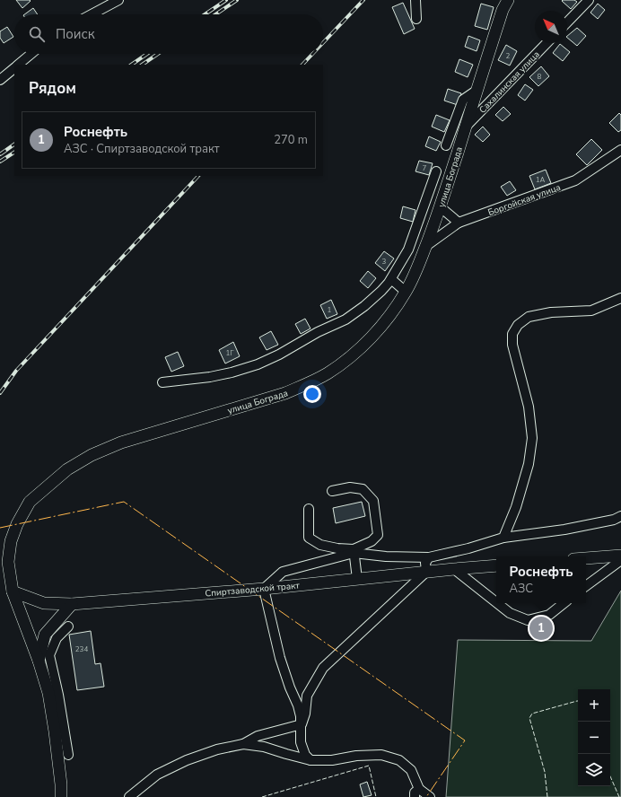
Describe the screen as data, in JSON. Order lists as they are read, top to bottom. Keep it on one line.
{"streets":{"main road":["улица Бограда","Спиртзаводской тракт"],"street":["Сахалинская улица","Боргойская улица"]},"crossings":[["Сахалинская улица","улица Бограда"],["улица Бограда","Боргойская улица"],["улица Бограда","Спиртзаводской тракт"]],"house_numbers":["2","8","7","1А","3","1","1Г","234"],"north":"top left","page":{"search":"Поиск","heading":"Рядом","list":[{"mark":"1","name":"Роснефть","note":"АЗС · Спиртзаводской тракт","value":"270 m"}],"popup":["Роснефть","АЗС"],"pins":"1","map_buttons":["+","−"]}}
